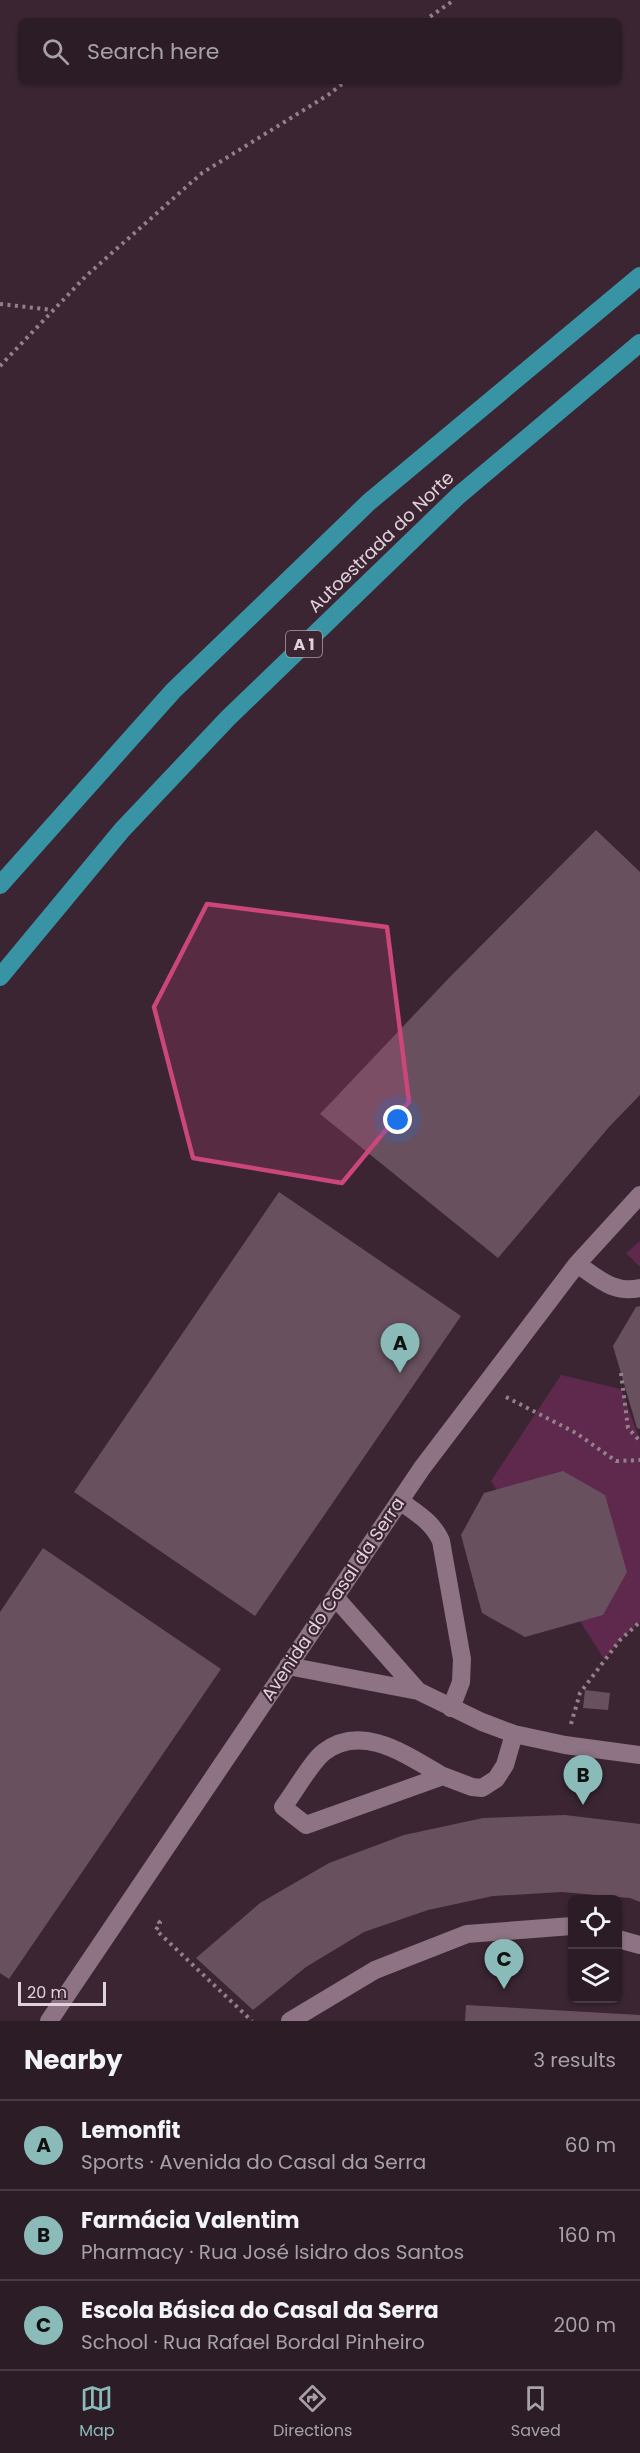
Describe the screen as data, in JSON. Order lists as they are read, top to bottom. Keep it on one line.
{"streets":{"highway":["Autoestrada do Norte","A 1"],"street":["Avenida do Casal da Serra"]},"scale_bar":"20 m","page":{"search":"Search here","pins":["A","B","C"],"scale":"20 m","heading":["Nearby","3 results"],"list":[{"mark":"A","name":"Lemonfit","note":"Sports · Avenida do Casal da Serra","value":"60 m"},{"mark":"B","name":"Farmácia Valentim","note":"Pharmacy · Rua José Isidro dos Santos","value":"160 m"},{"mark":"C","name":"Escola Básica do Casal da Serra","note":"School · Rua Rafael Bordal Pinheiro","value":"200 m"}],"nav":["Map","Directions","Saved"]}}
